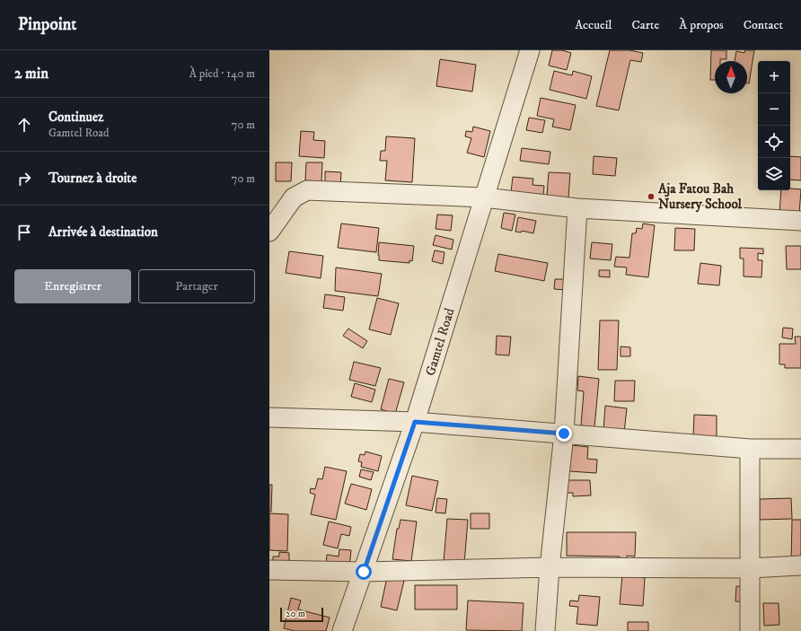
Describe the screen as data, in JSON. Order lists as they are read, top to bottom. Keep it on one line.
{"streets":{"street":["Gamtel Road"]},"places":["Aja Fatou Bah Nursery School"],"scale_bar":"20 m","north":"top","page":{"header":"Pinpoint","nav":["Accueil","Carte","À propos","Contact"],"heading":["2 min","À pied · 140 m"],"map_buttons":["+","−"],"list":[["Continuez","Gamtel Road","70 m"],["Tournez à droite","70 m"],"Arrivée à destination"],"buttons":["Enregistrer","Partager"],"scale":"20 m"}}
